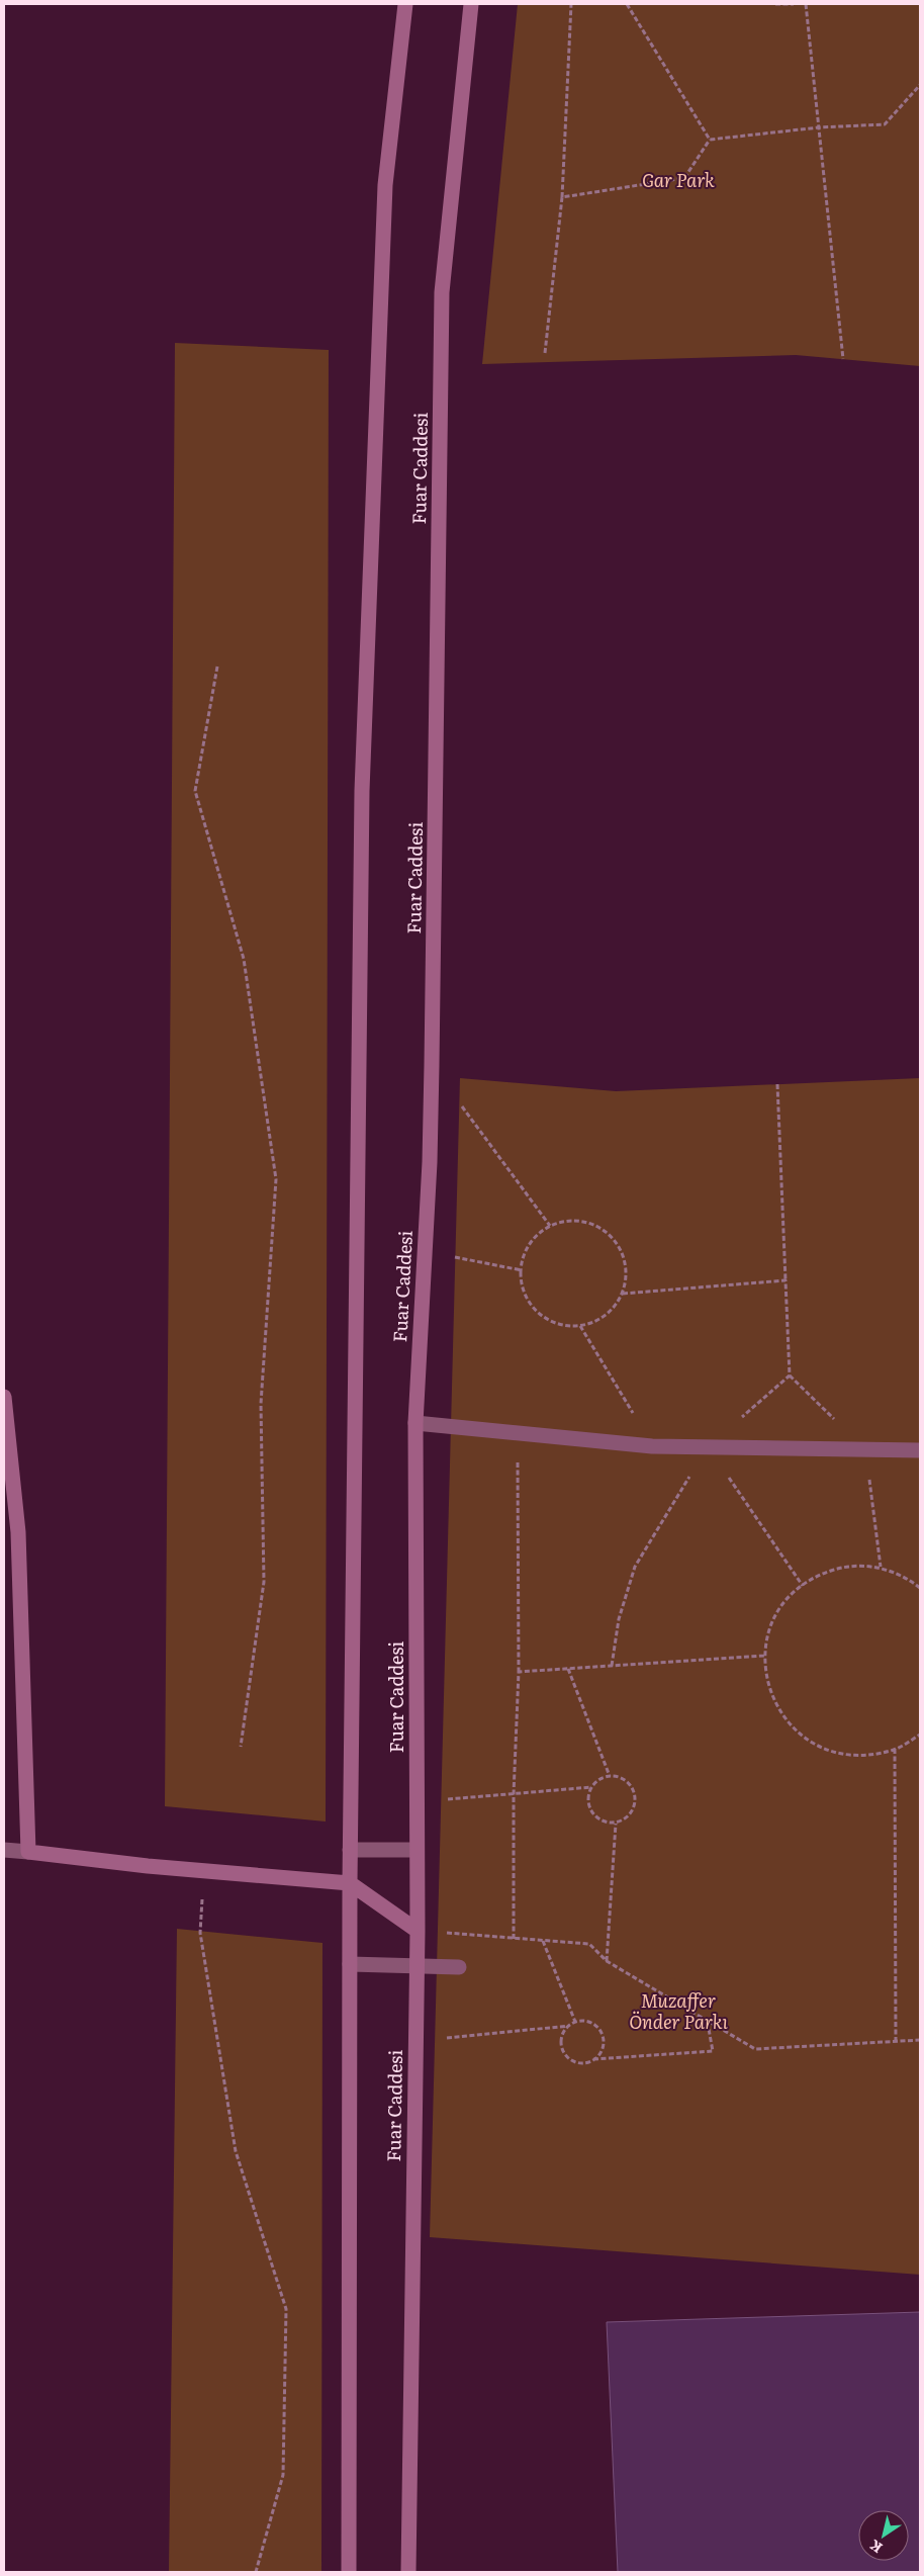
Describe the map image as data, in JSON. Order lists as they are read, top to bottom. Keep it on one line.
{"streets":{"main road":["Fuar Caddesi"]},"parks":["Gar Park","Muzaffer Önder Parkı"],"north":"bottom left"}
